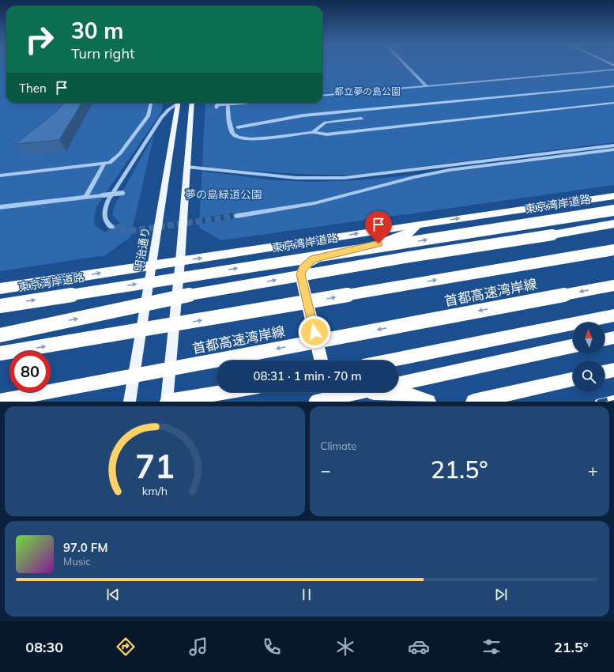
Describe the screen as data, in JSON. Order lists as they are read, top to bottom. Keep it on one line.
{"streets":{"highway":["東京湾岸道路","首都高速湾岸線"],"main road":["明治通り"]},"parks":["都立夢の島公園","夢の島緑道公園"],"north":"top","page":{"turn":["30 m","Turn right"],"then":"Then","limit":"80","trip":"08:31 · 1 min · 70 m","tile":"Climate","heat":["−","21.5°","+"],"song":["97.0 FM","Music"],"tabs":["08:30","21.5°"],"gauge":["71","km/h"]}}
